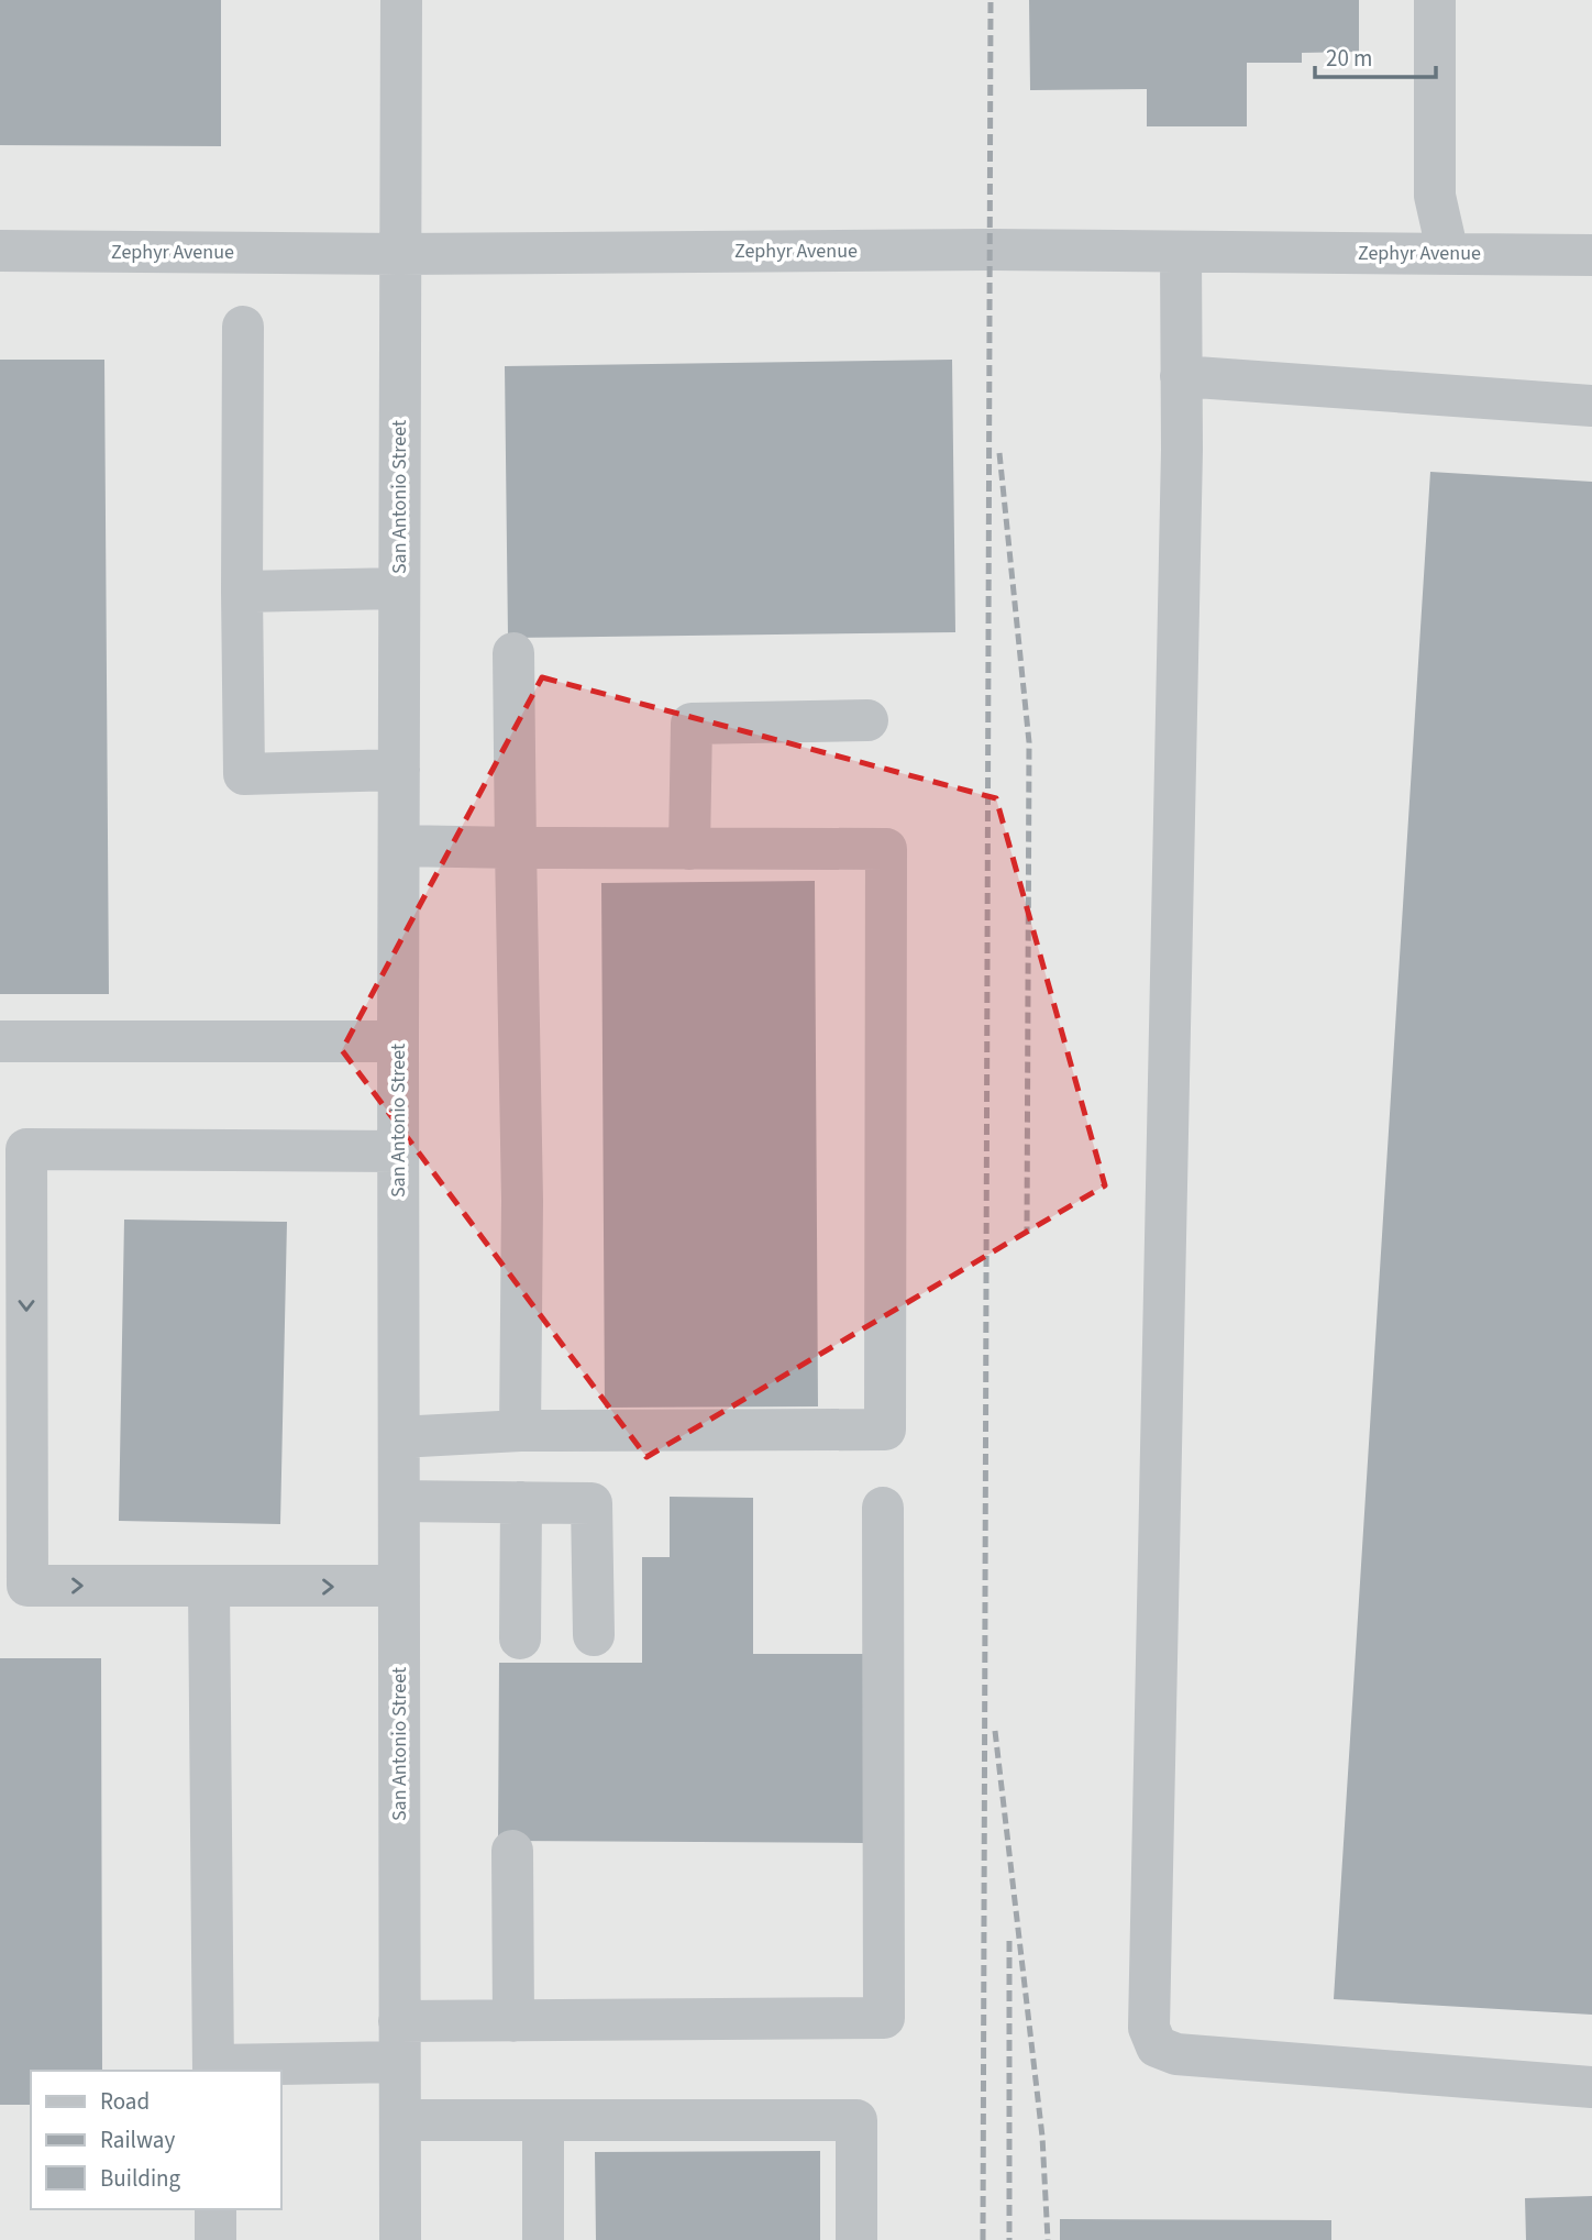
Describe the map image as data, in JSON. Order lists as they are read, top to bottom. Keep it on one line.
{"streets":{"street":["Zephyr Avenue","San Antonio Street"]},"crossings":[["Zephyr Avenue","San Antonio Street"]],"legend":["Road","Railway","Building"],"scale_bar":"20 m"}
